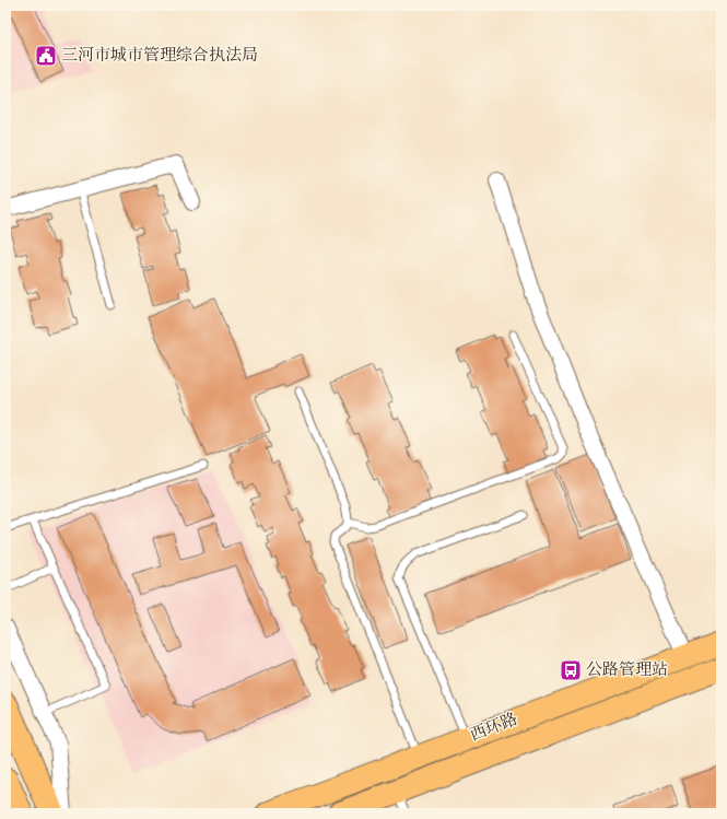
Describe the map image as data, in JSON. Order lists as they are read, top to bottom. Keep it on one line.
{"streets":{"main road":["西环路"]},"places":{"public building":["三河市城市管理综合执法局"],"bus stop":["公路管理站"]}}
